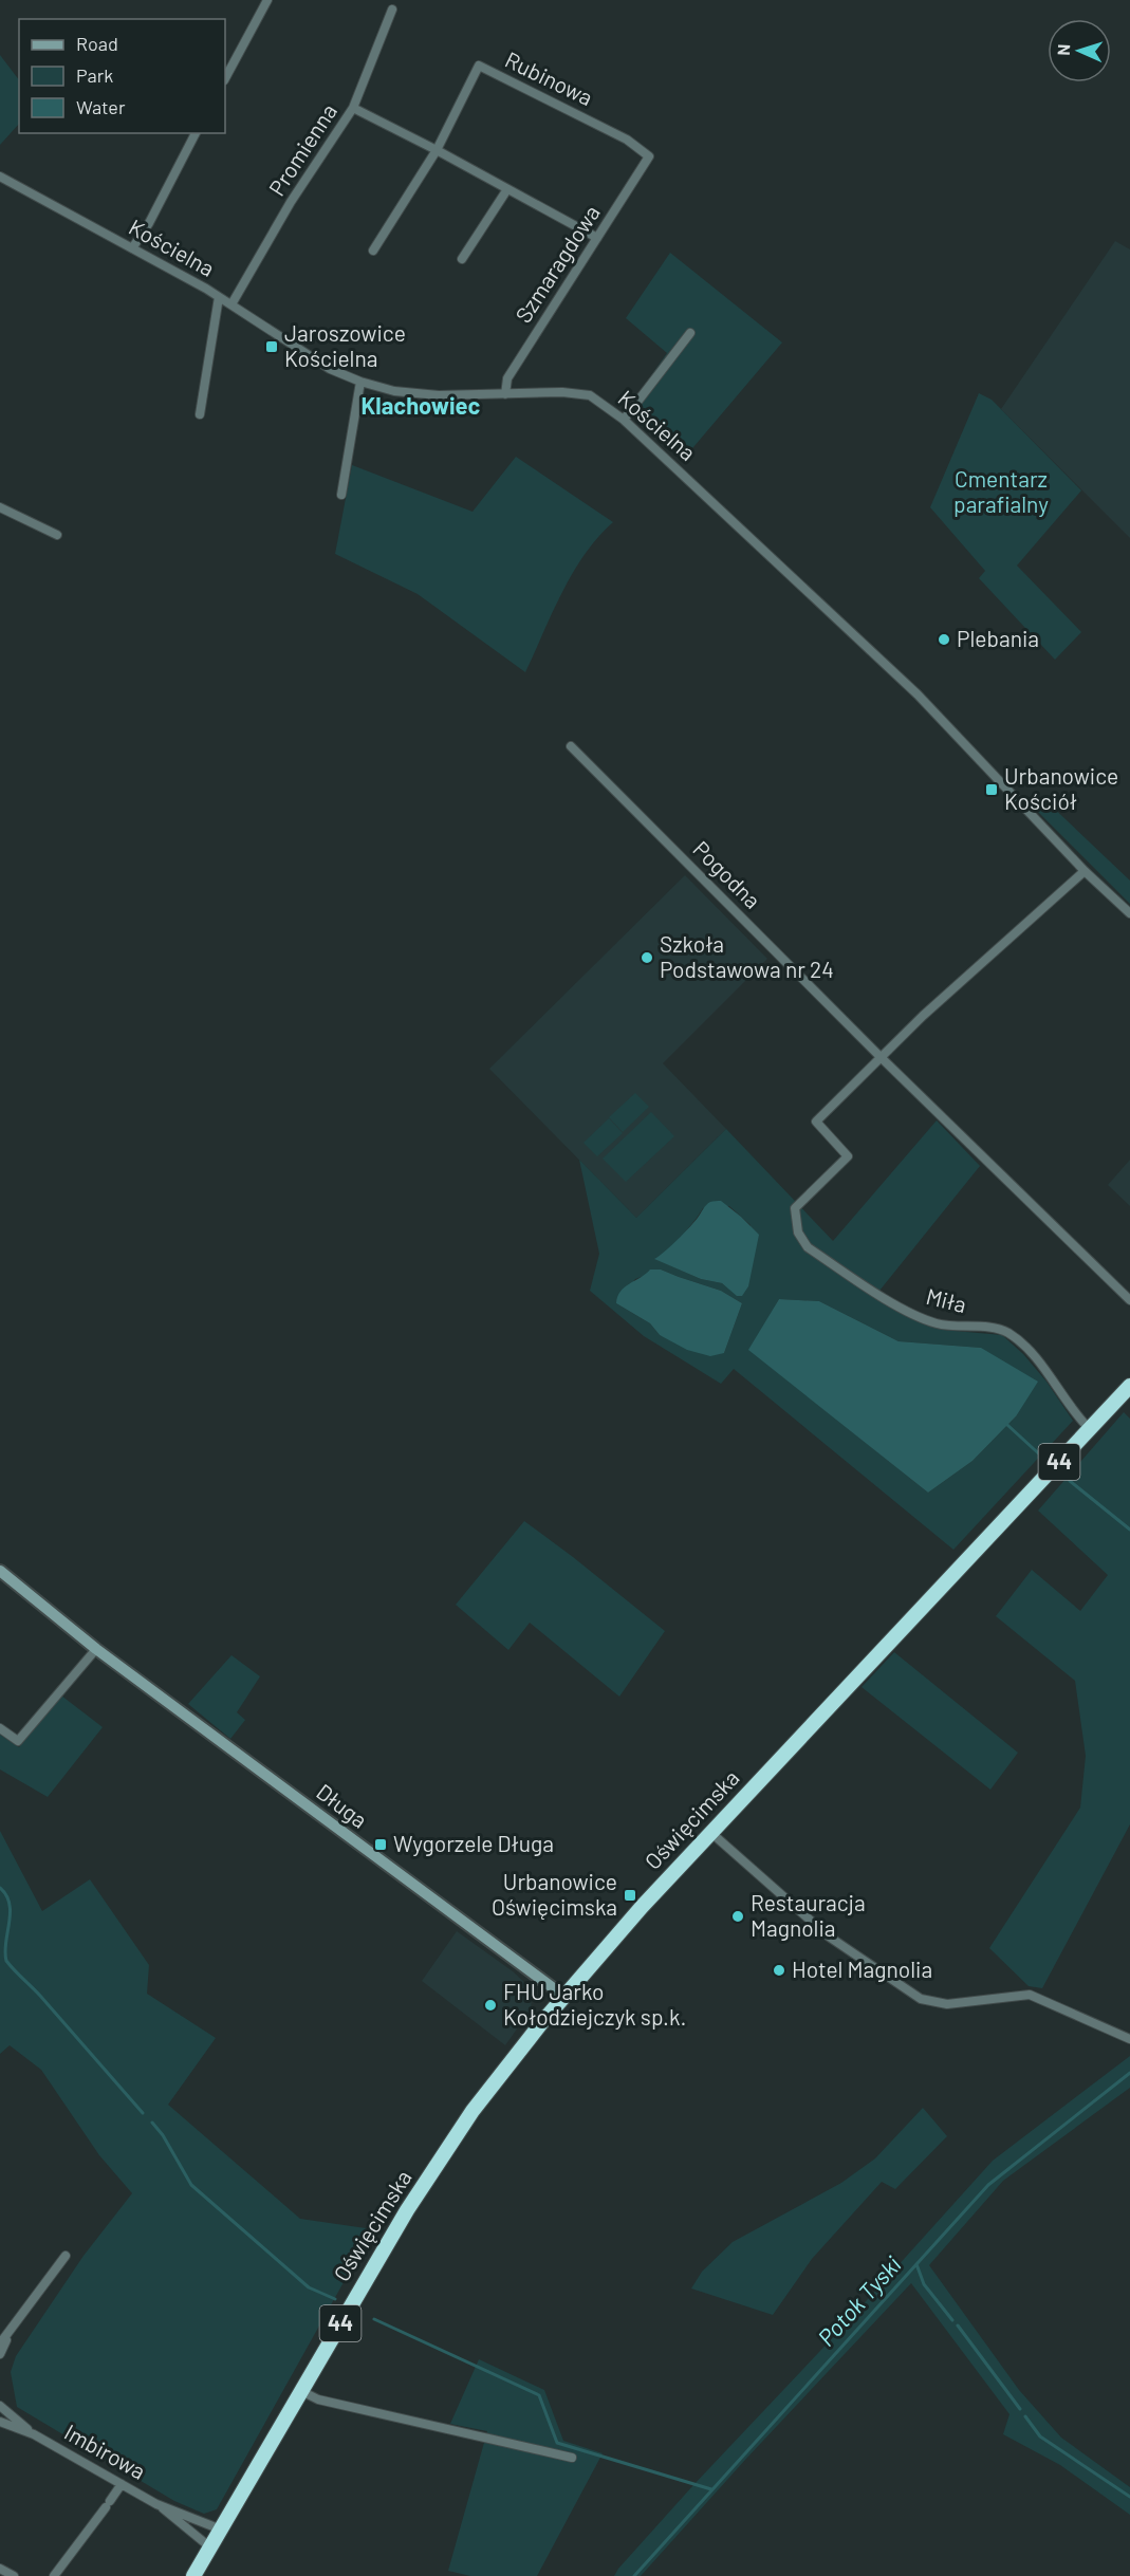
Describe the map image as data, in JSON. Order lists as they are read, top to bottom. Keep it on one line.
{"streets":{"highway":["44","Oświęcimska"],"street":["Rubinowa","Promienna","Kościelna","Szmaragdowa","Pogodna","Miła","Długa","Imbirowa"]},"crossings":[["Rubinowa","Szmaragdowa"],["Promienna","Kościelna"],["Kościelna","Szmaragdowa"],["Pogodna","Miła"],["Miła","Oświęcimska"],["Długa","Oświęcimska"],["Oświęcimska","Imbirowa"]],"districts":["Klachowiec"],"water":["Potok Tyski"],"parks":["Cmentarz parafialny"],"places":{"transit":["Jaroszowice Kościelna","Urbanowice Kościół","Wygorzele Długa","Urbanowice Oświęcimska"],"other":["Plebania","Szkoła Podstawowa nr 24","Restauracja Magnolia","Hotel Magnolia","FHU Jarko Kołodziejczyk sp.k."]},"legend":["Road","Park","Water"],"north":"left"}
